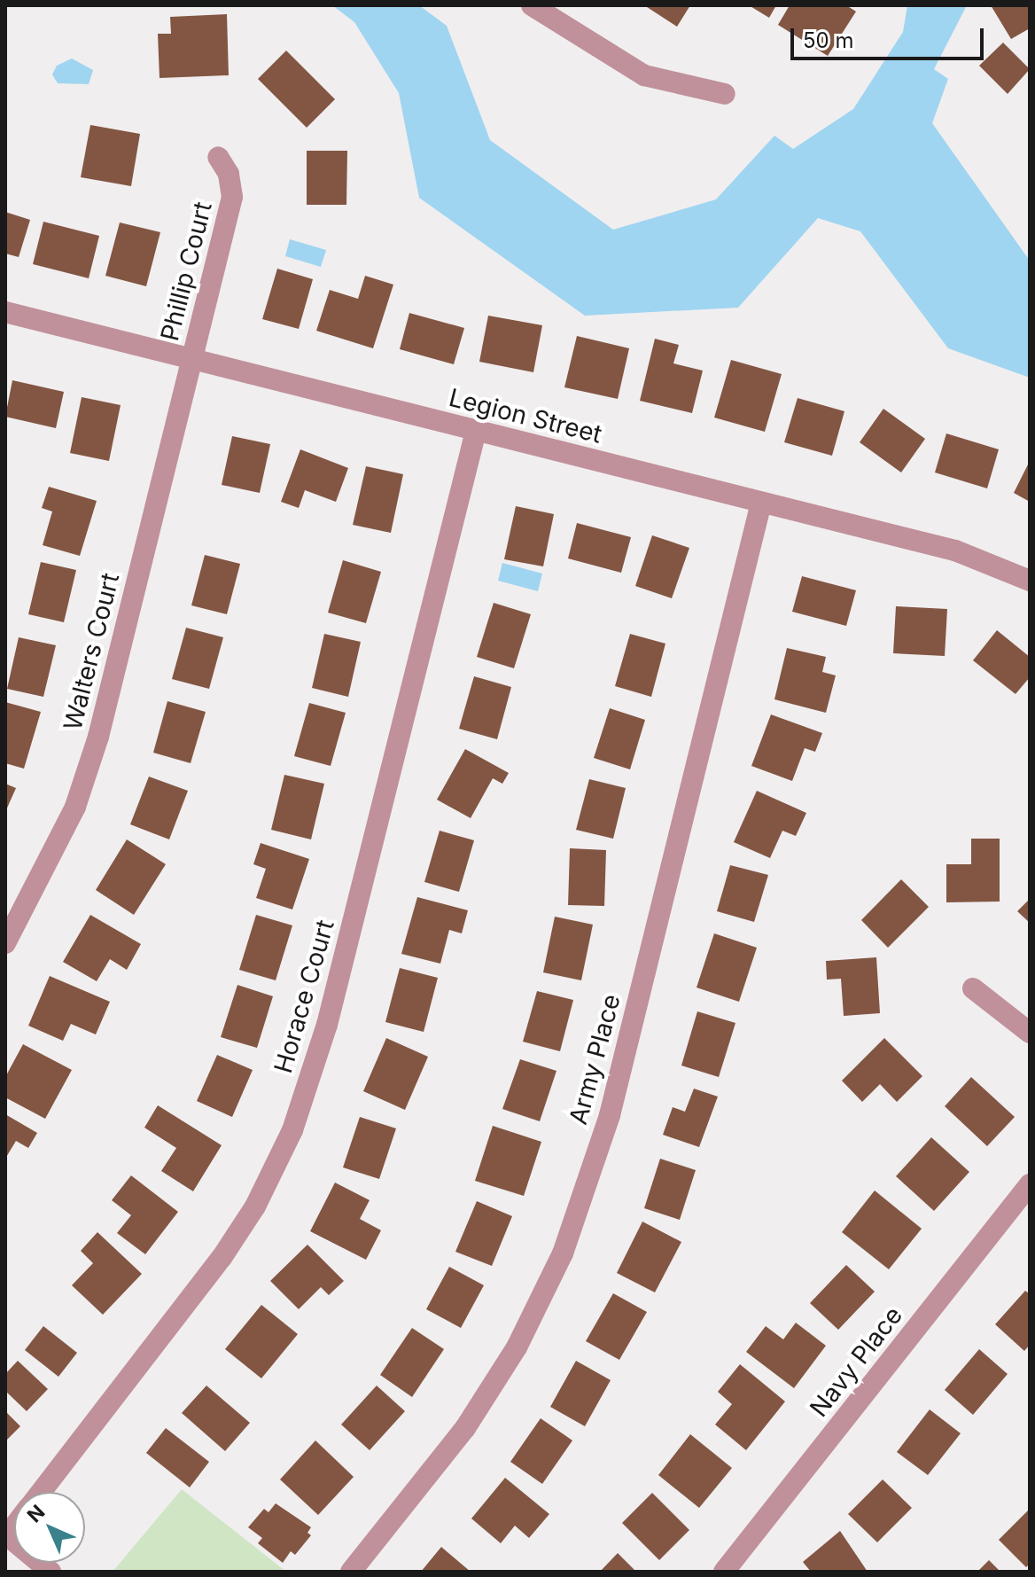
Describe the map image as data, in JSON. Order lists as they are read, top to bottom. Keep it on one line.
{"streets":{"street":["Phillip Court","Legion Street","Walters Court","Horace Court","Army Place","Navy Place"]},"crossings":[["Phillip Court","Legion Street"],["Phillip Court","Walters Court"],["Legion Street","Walters Court"],["Legion Street","Horace Court"],["Legion Street","Army Place"]],"scale_bar":"50 m","north":"top left"}
